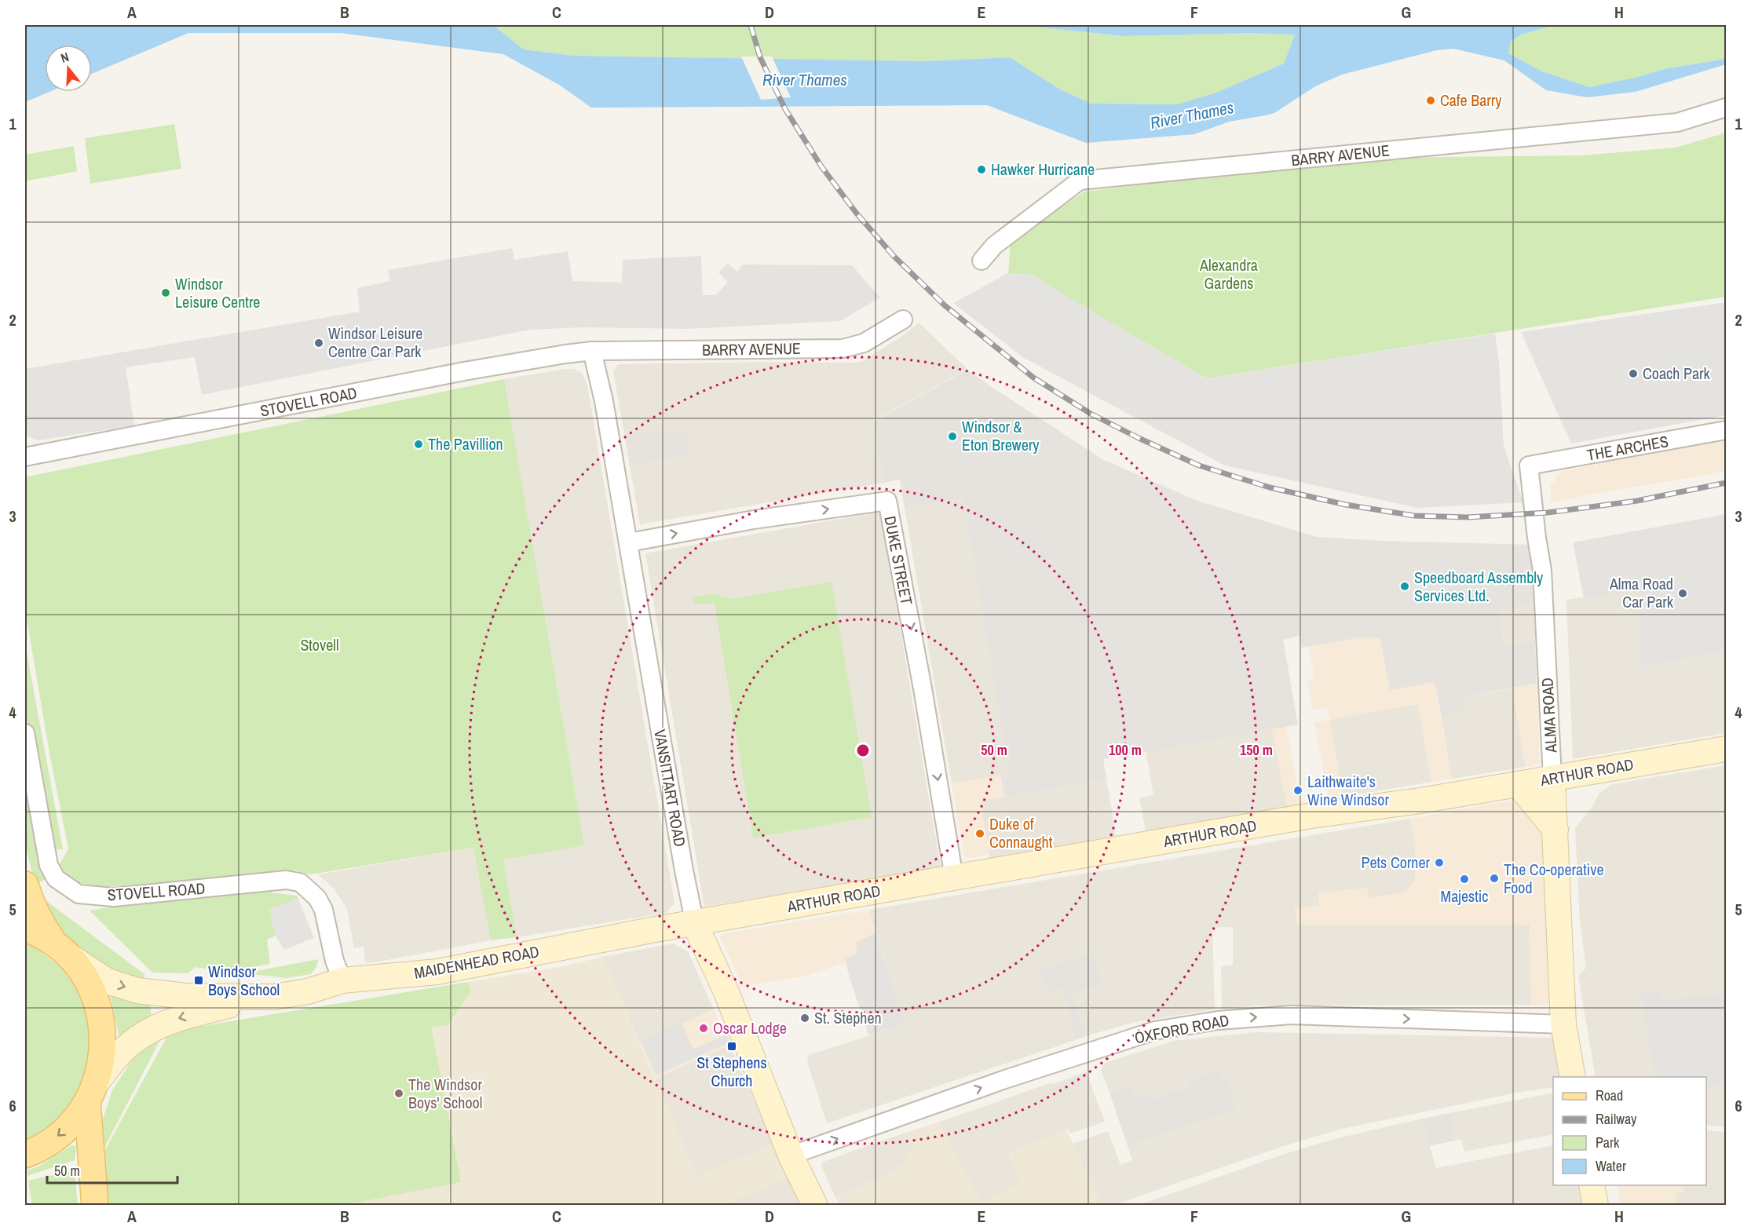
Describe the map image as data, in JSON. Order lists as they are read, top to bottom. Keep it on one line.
{"streets":{"street":["BARRY AVENUE","STOVELL ROAD","THE ARCHES","DUKE STREET","ALMA ROAD","ARTHUR ROAD","VANSITTART ROAD","MAIDENHEAD ROAD","OXFORD ROAD"]},"crossings":[["BARRY AVENUE","STOVELL ROAD"],["BARRY AVENUE","VANSITTART ROAD"],["STOVELL ROAD","VANSITTART ROAD"],["STOVELL ROAD","MAIDENHEAD ROAD"],["THE ARCHES","ALMA ROAD"],["DUKE STREET","ARTHUR ROAD"],["DUKE STREET","VANSITTART ROAD"],["ALMA ROAD","ARTHUR ROAD"],["ALMA ROAD","OXFORD ROAD"],["ARTHUR ROAD","VANSITTART ROAD"],["ARTHUR ROAD","MAIDENHEAD ROAD"],["VANSITTART ROAD","MAIDENHEAD ROAD"],["VANSITTART ROAD","OXFORD ROAD"]],"one_way":["OXFORD ROAD"],"water":["River Thames"],"parks":["Alexandra Gardens","Stovell"],"places":{"other":["Cafe Barry","Hawker Hurricane","Windsor Leisure Centre","Windsor Leisure Centre Car Park","Coach Park","Windsor & Eton Brewery","The Pavillion","Speedboard Assembly Services Ltd.","Alma Road Car Park","Laithwaite's Wine Windsor","Duke of Connaught","Pets Corner","The Co-operative Food","Majestic","St. Stephen","Oscar Lodge","The Windsor Boys' School"],"transit":["Windsor Boys School","St Stephens Church"]},"legend":["Road","Railway","Park","Water"],"scale_bar":"50 m","north":"top","grid":{"columns":["A","B","C","D","E","F","G","H"],"rows":["1","2","3","4","5","6"]},"rings":["50 m","100 m","150 m"]}
